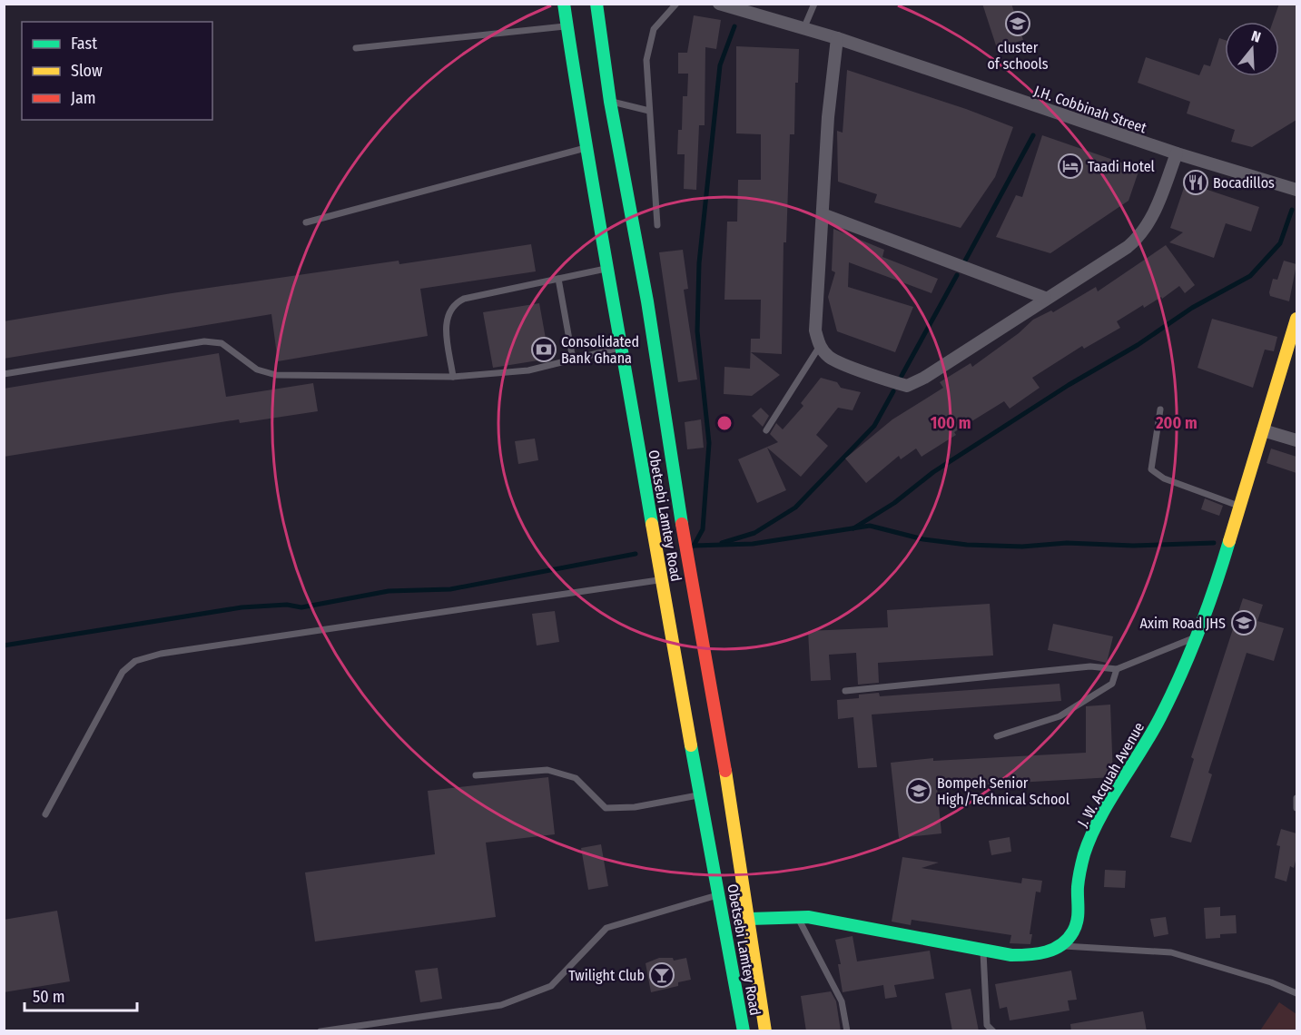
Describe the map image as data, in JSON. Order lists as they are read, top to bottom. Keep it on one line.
{"streets":{"main road":["Obetsebi Lamtey Road","J. W. Acquah Avenue"],"street":["J.H. Cobbinah Street"]},"places":{"school or university":["cluster of schools","Axim Road JHS","Bompeh Senior High/Technical School"],"hotel":["Taadi Hotel"],"restaurant":["Bocadillos"],"bank":["Consolidated Bank Ghana"],"bar":["Twilight Club"]},"legend":["Fast","Slow","Jam"],"scale_bar":"50 m","north":"top","rings":["100 m","200 m"]}
